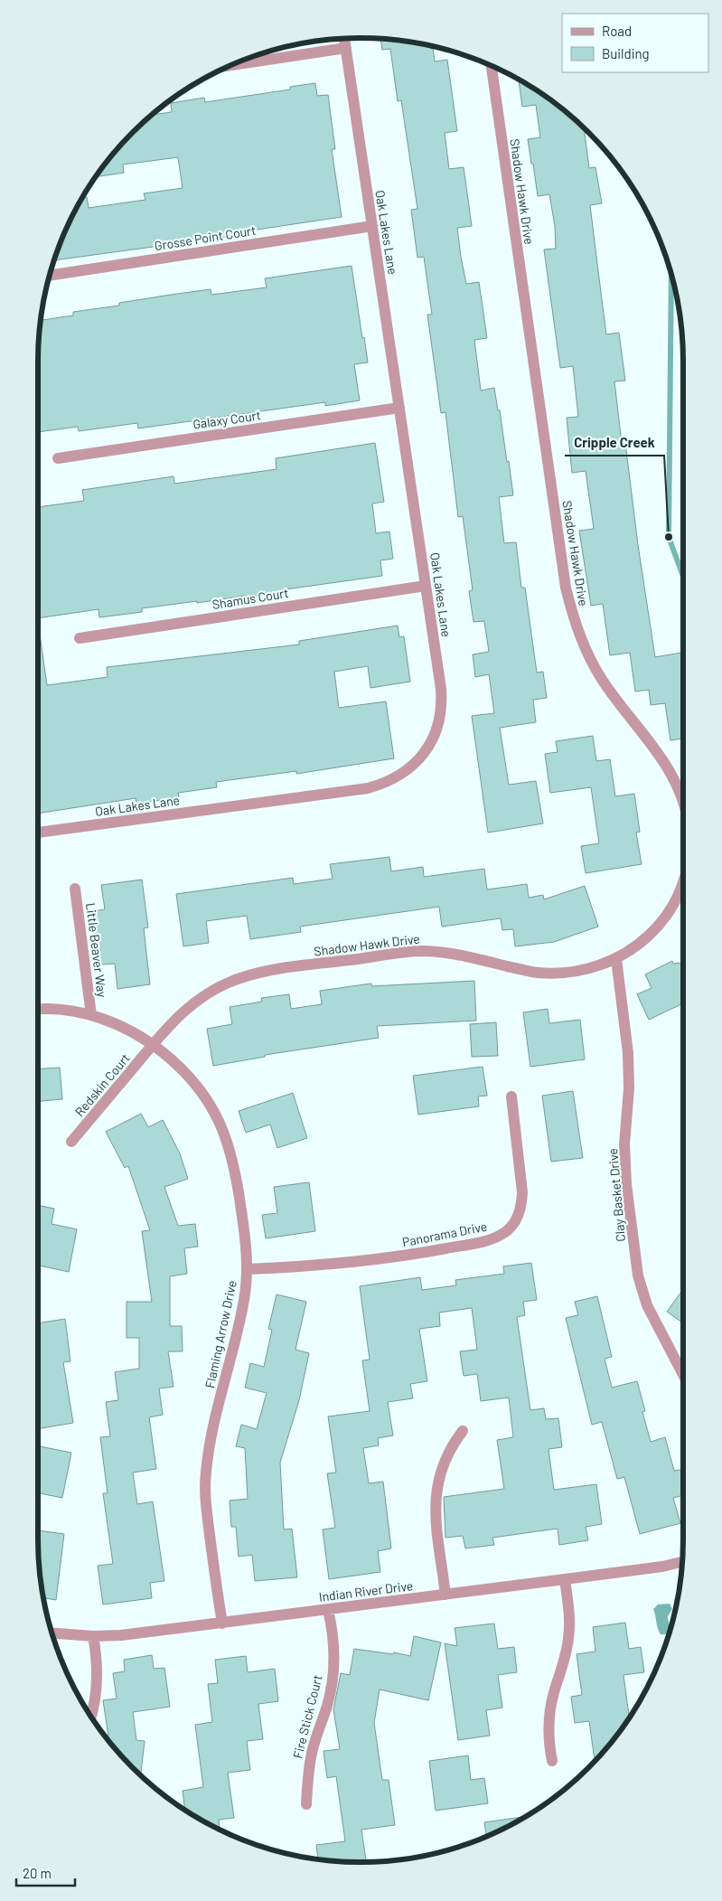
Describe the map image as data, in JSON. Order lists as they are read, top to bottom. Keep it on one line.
{"streets":{"street":["Shadow Hawk Drive","Oak Lakes Lane","Grosse Point Court","Galaxy Court","Shamus Court","Little Beaver Way","Redskin Court","Clay Basket Drive","Panorama Drive","Flaming Arrow Drive","Indian River Drive","Fire Stick Court"]},"crossings":[["Shadow Hawk Drive","Redskin Court"],["Shadow Hawk Drive","Clay Basket Drive"],["Shadow Hawk Drive","Flaming Arrow Drive"],["Oak Lakes Lane","Grosse Point Court"],["Oak Lakes Lane","Galaxy Court"],["Oak Lakes Lane","Shamus Court"],["Little Beaver Way","Flaming Arrow Drive"],["Redskin Court","Flaming Arrow Drive"],["Panorama Drive","Flaming Arrow Drive"],["Flaming Arrow Drive","Indian River Drive"],["Indian River Drive","Fire Stick Court"]],"places":["Cripple Creek"],"legend":["Road","Building"],"scale_bar":"20 m"}
